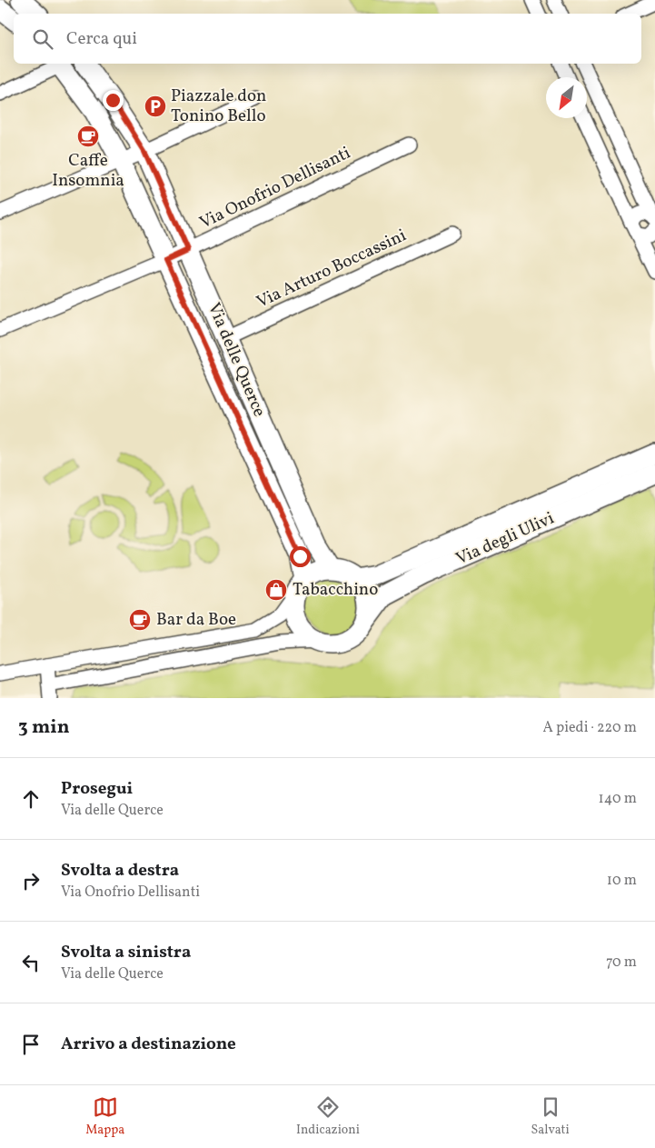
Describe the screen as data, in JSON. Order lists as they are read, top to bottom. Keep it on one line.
{"streets":{"street":["Via Onofrio Dellisanti","Via Arturo Boccassini","Via delle Querce","Via degli Ulivi"]},"crossings":[["Via Onofrio Dellisanti","Via delle Querce"],["Via Arturo Boccassini","Via delle Querce"],["Via delle Querce","Via degli Ulivi"]],"places":{"parking":["Piazzale don Tonino Bello"],"cafe":["Caffe Insomnia","Bar da Boe"],"shop":["Tabacchino"]},"north":"bottom left","page":{"search":"Cerca qui","heading":["3 min","A piedi · 220 m"],"list":[["Prosegui","Via delle Querce","140 m"],["Svolta a destra","Via Onofrio Dellisanti","10 m"],["Svolta a sinistra","Via delle Querce","70 m"],"Arrivo a destinazione"],"nav":["Mappa","Indicazioni","Salvati"]}}
